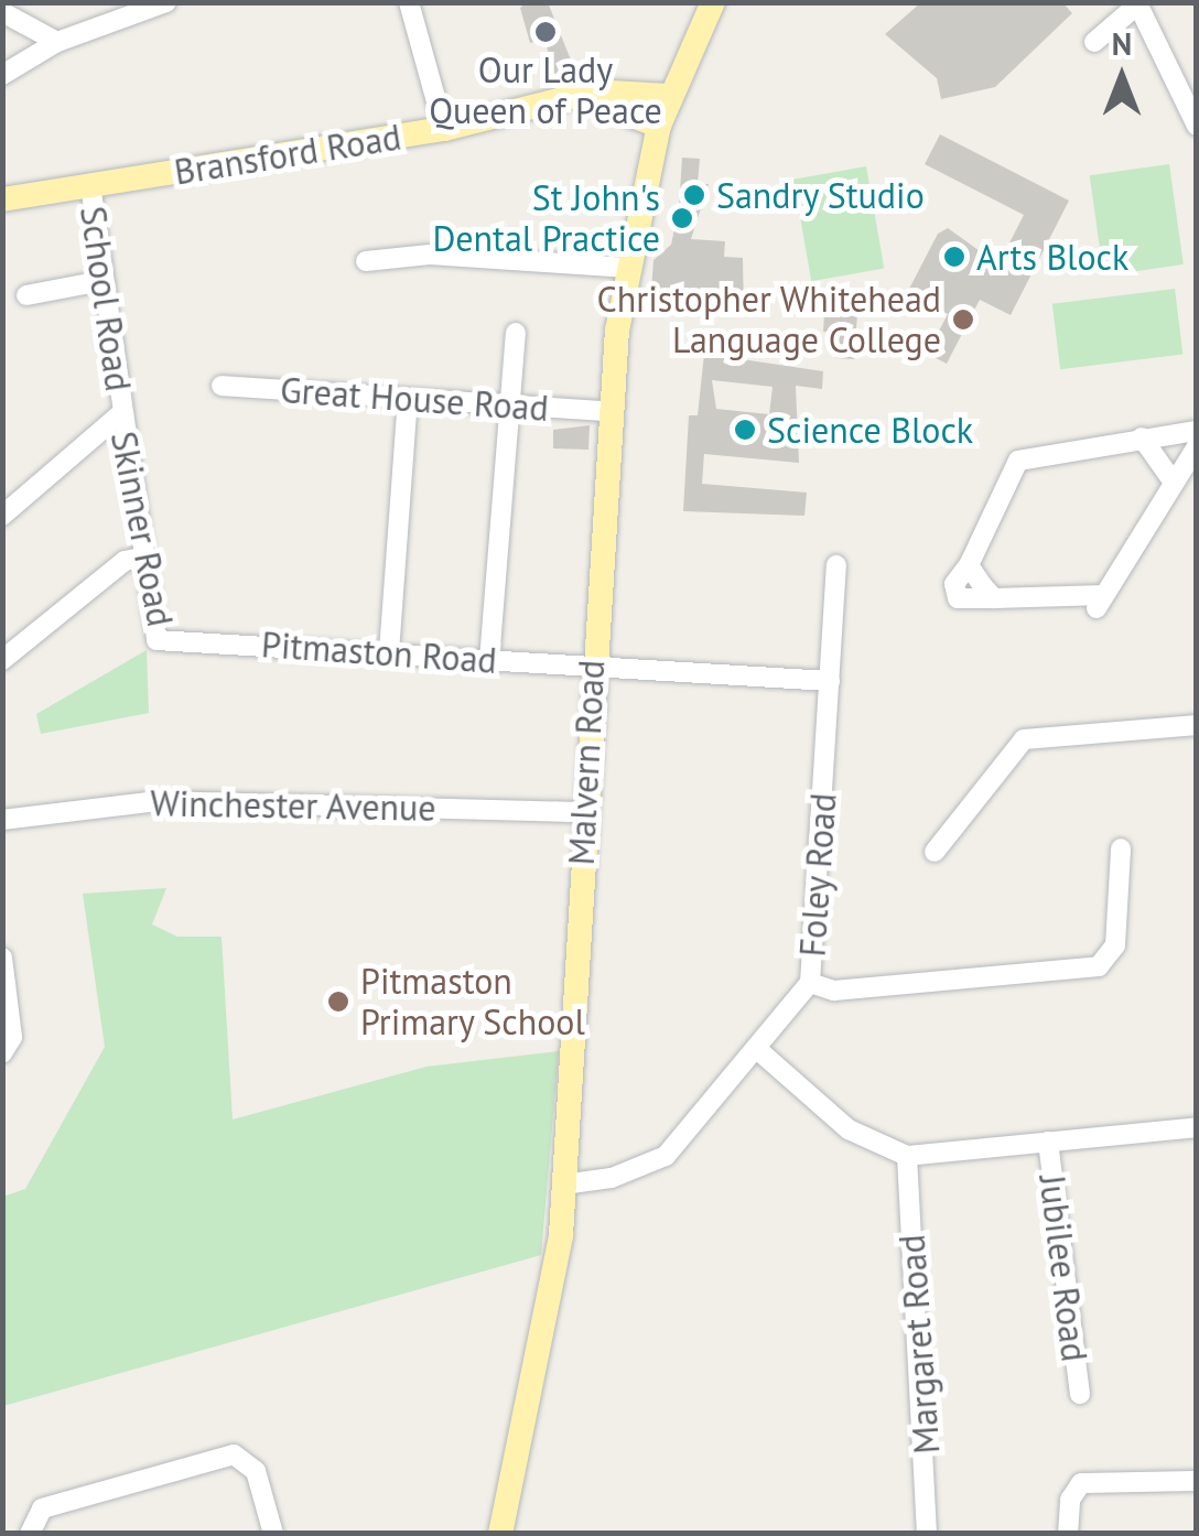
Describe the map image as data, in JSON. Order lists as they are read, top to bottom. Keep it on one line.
{"streets":{"main road":["Bransford Road","Malvern Road"],"street":["School Road","Great House Road","Skinner Road","Pitmaston Road","Winchester Avenue","Foley Road","Jubilee Road","Margaret Road"]},"crossings":[["Bransford Road","School Road"],["Bransford Road","Malvern Road"],["School Road","Skinner Road"],["Great House Road","Malvern Road"],["Skinner Road","Pitmaston Road"],["Pitmaston Road","Malvern Road"],["Pitmaston Road","Foley Road"],["Malvern Road","Winchester Avenue"],["Malvern Road","Foley Road"]],"places":["Our Lady Queen of Peace","Sandry Studio","St John's Dental Practice","Arts Block","Christopher Whitehead Language College","Science Block","Pitmaston Primary School"],"north":"top"}
